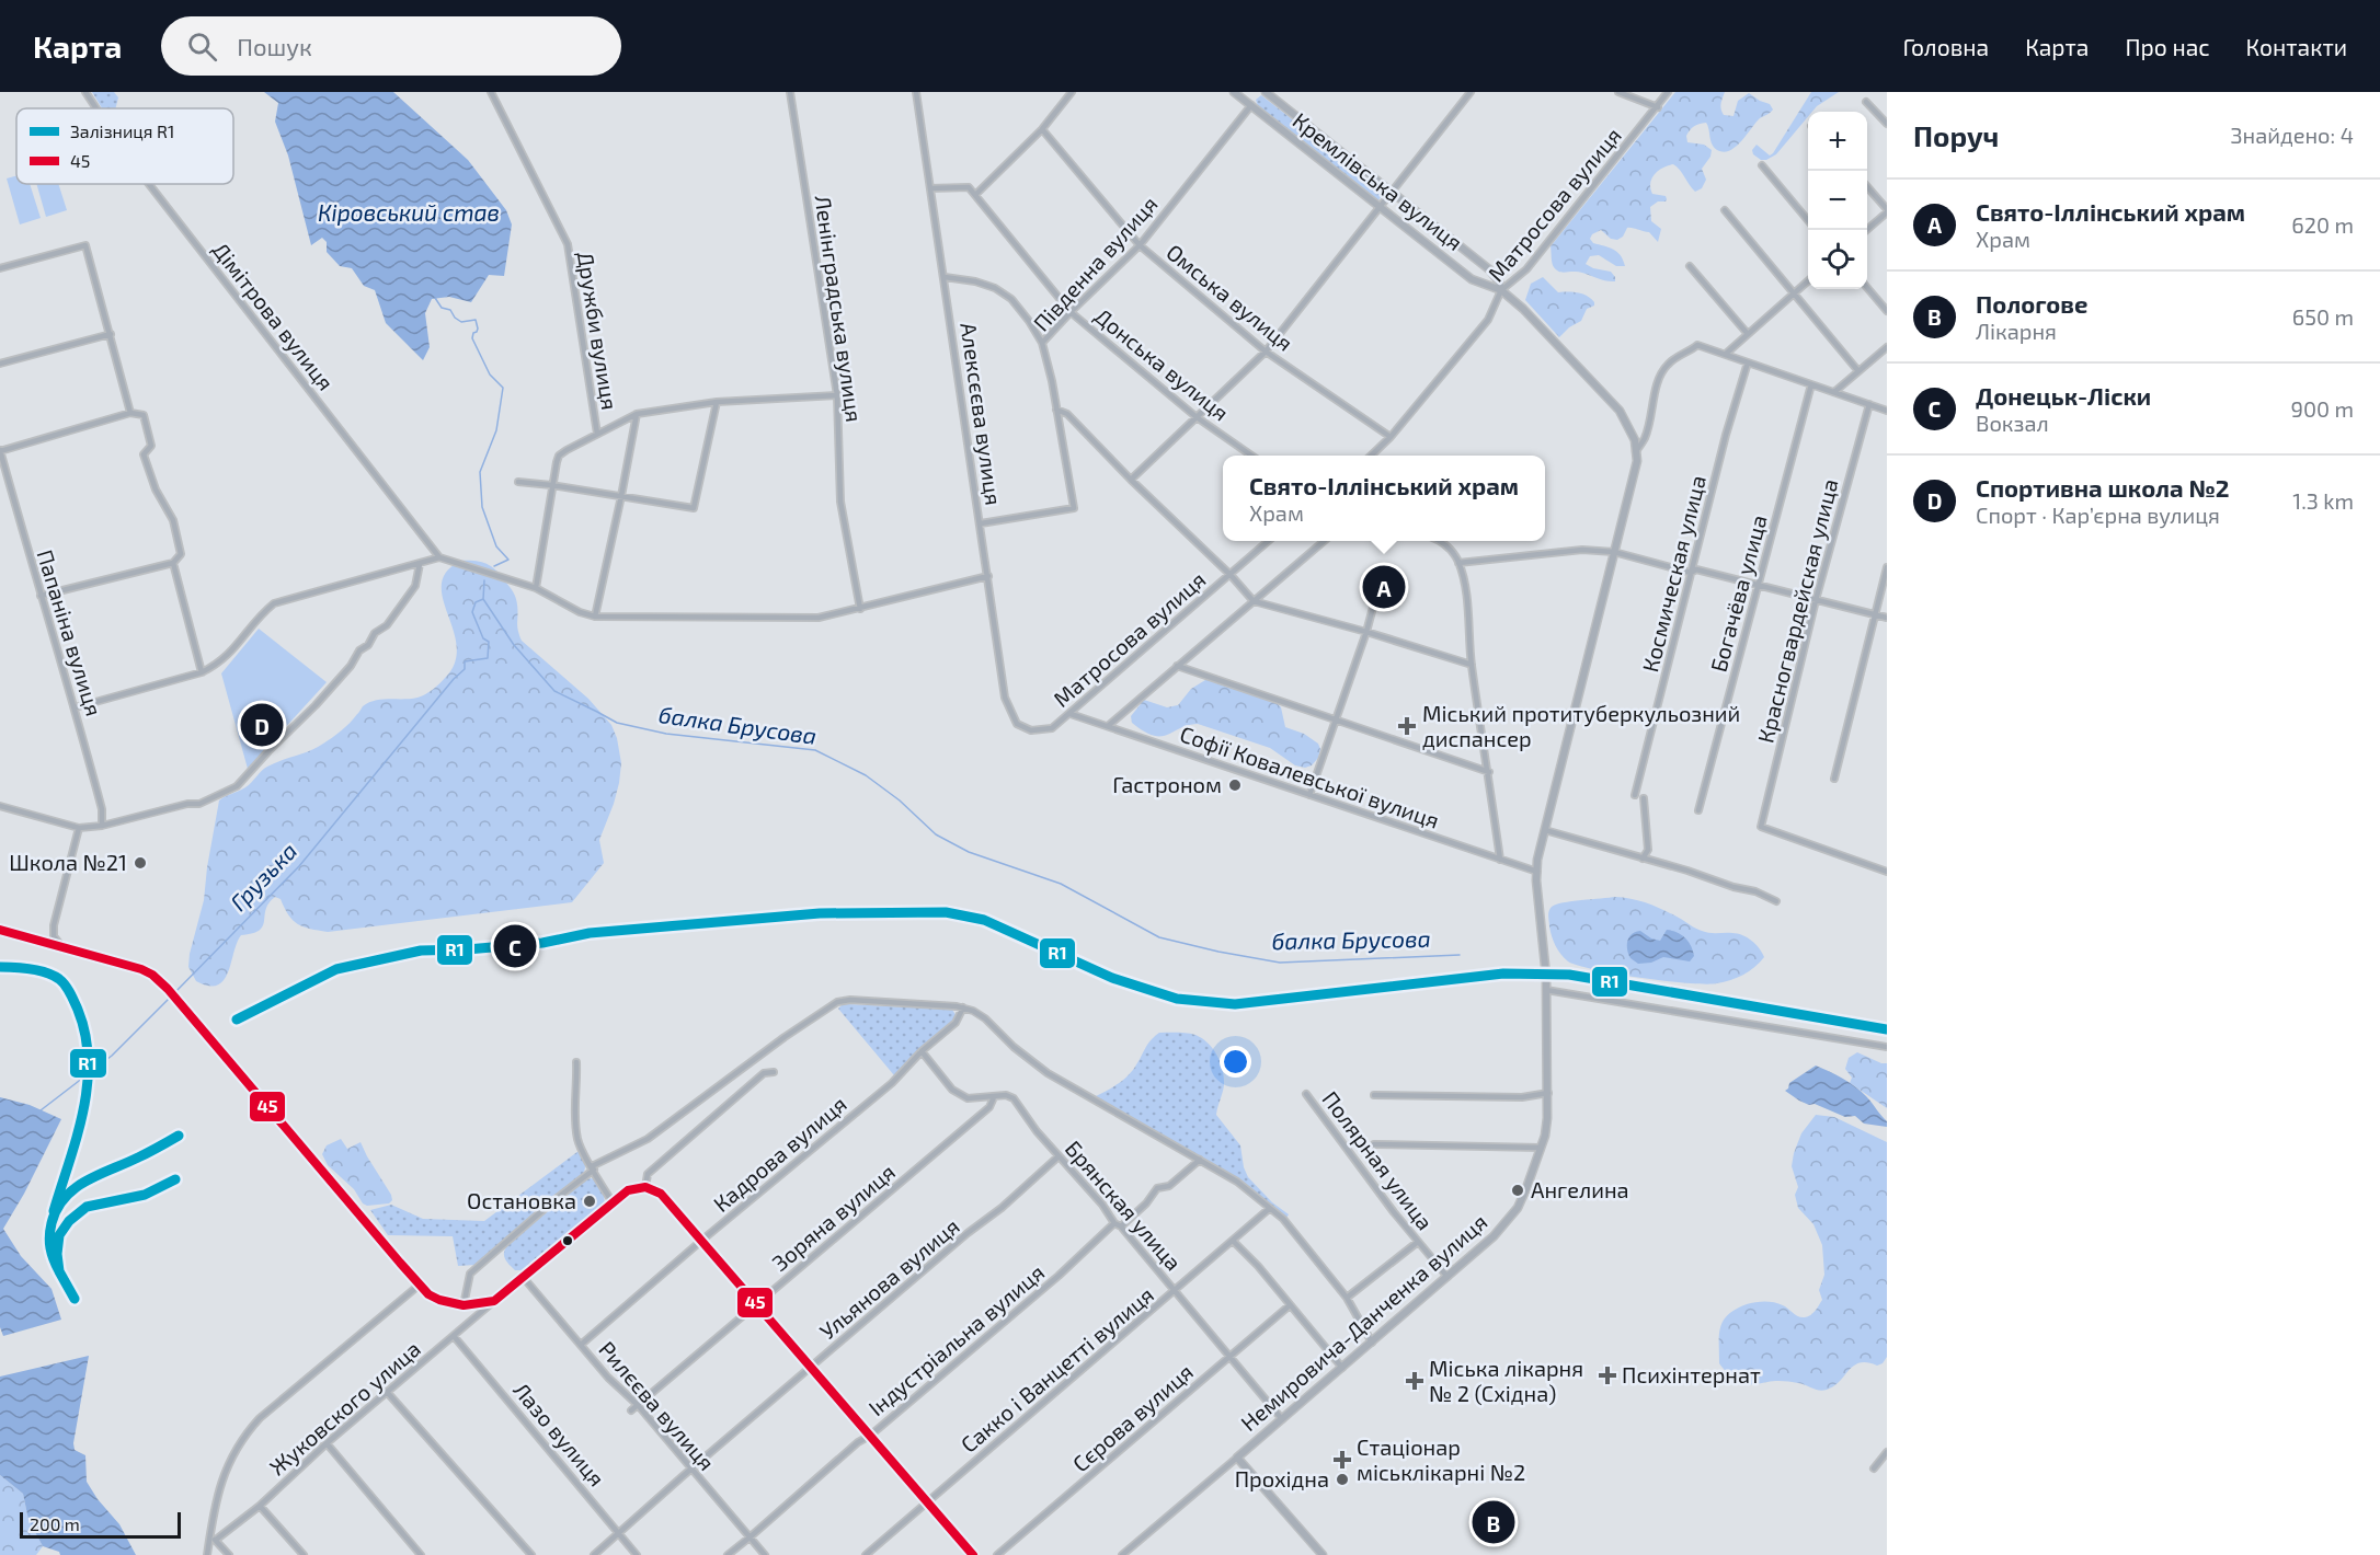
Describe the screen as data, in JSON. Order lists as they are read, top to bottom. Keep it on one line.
{"streets":{"street":["Кремлівська вулиця","Матросова вулиця","Південна вулиця","Омська вулиця","Ленінградська вулиця","Дімітрова вулиця","Дружби вулиця","Донська вулиця","Алексєєва вулиця","Космическая улица","Богачёва улица","Красногвардейская улица","Папаніна вулиця","Софії Ковалевської вулиця","Кадрова вулиця","Полярная улица","Брянская улица","Зоряна вулиця","Ульянова вулиця","Немировича-Данченка вулиця","Індустріальна вулиця","Сакко і Ванцетті вулиця","Рилєєва вулиця","Жуковского улица","Сєрова вулиця","Лазо вулиця"]},"crossings":[["Кремлівська вулиця","Матросова вулиця"],["Кремлівська вулиця","Південна вулиця"],["Кремлівська вулиця","Немировича-Данченка вулиця"],["Матросова вулиця","Омська вулиця"],["Матросова вулиця","Алексєєва вулиця"],["Матросова вулиця","Софії Ковалевської вулиця"],["Південна вулиця","Омська вулиця"],["Південна вулиця","Донська вулиця"],["Південна вулиця","Алексєєва вулиця"],["Софії Ковалевської вулиця","Немировича-Данченка вулиця"],["Кадрова вулиця","Брянская улица"],["Кадрова вулиця","Рилєєва вулиця"],["Полярная улица","Немировича-Данченка вулиця"],["Брянская улица","Зоряна вулиця"],["Брянская улица","Ульянова вулиця"],["Брянская улица","Немировича-Данченка вулиця"],["Брянская улица","Індустріальна вулиця"],["Брянская улица","Сакко і Ванцетті вулиця"],["Брянская улица","Сєрова вулиця"],["Зоряна вулиця","Рилєєва вулиця"],["Ульянова вулиця","Рилєєва вулиця"],["Ульянова вулиця","Лазо вулиця"],["Індустріальна вулиця","Рилєєва вулиця"],["Жуковского улица","Лазо вулиця"]],"water":["Кіровський став","балка Брусова","Грузька"],"places":{"health":["Міський протитуберкульозний диспансер","Психінтернат","Міська лікарня № 2 (Східна)","Стаціонар міськлікарні №2"],"other":["Гастроном","Школа №21","Ангелина","Остановка","Прохідна"]},"lines":["rail line R1","transit line 45"],"legend":["Залізниця R1","45"],"scale_bar":"200 m","page":{"header":"Карта","search":"Пошук","nav":["Головна","Карта","Про нас","Контакти"],"heading":["Поруч","Знайдено: 4"],"map_buttons":["+","−"],"list":[{"mark":"A","name":"Свято-Іллінський храм","note":"Храм","value":"620 m"},{"mark":"B","name":"Пологове","note":"Лікарня","value":"650 m"},{"mark":"C","name":"Донецьк-Ліски","note":"Вокзал","value":"900 m"},{"mark":"D","name":"Спортивна школа №2","note":"Спорт · Кар’єрна вулиця","value":"1.3 km"}],"popup":["Свято-Іллінський храм","Храм"],"pins":["A","D","C","B"],"scale":"200 m"}}
